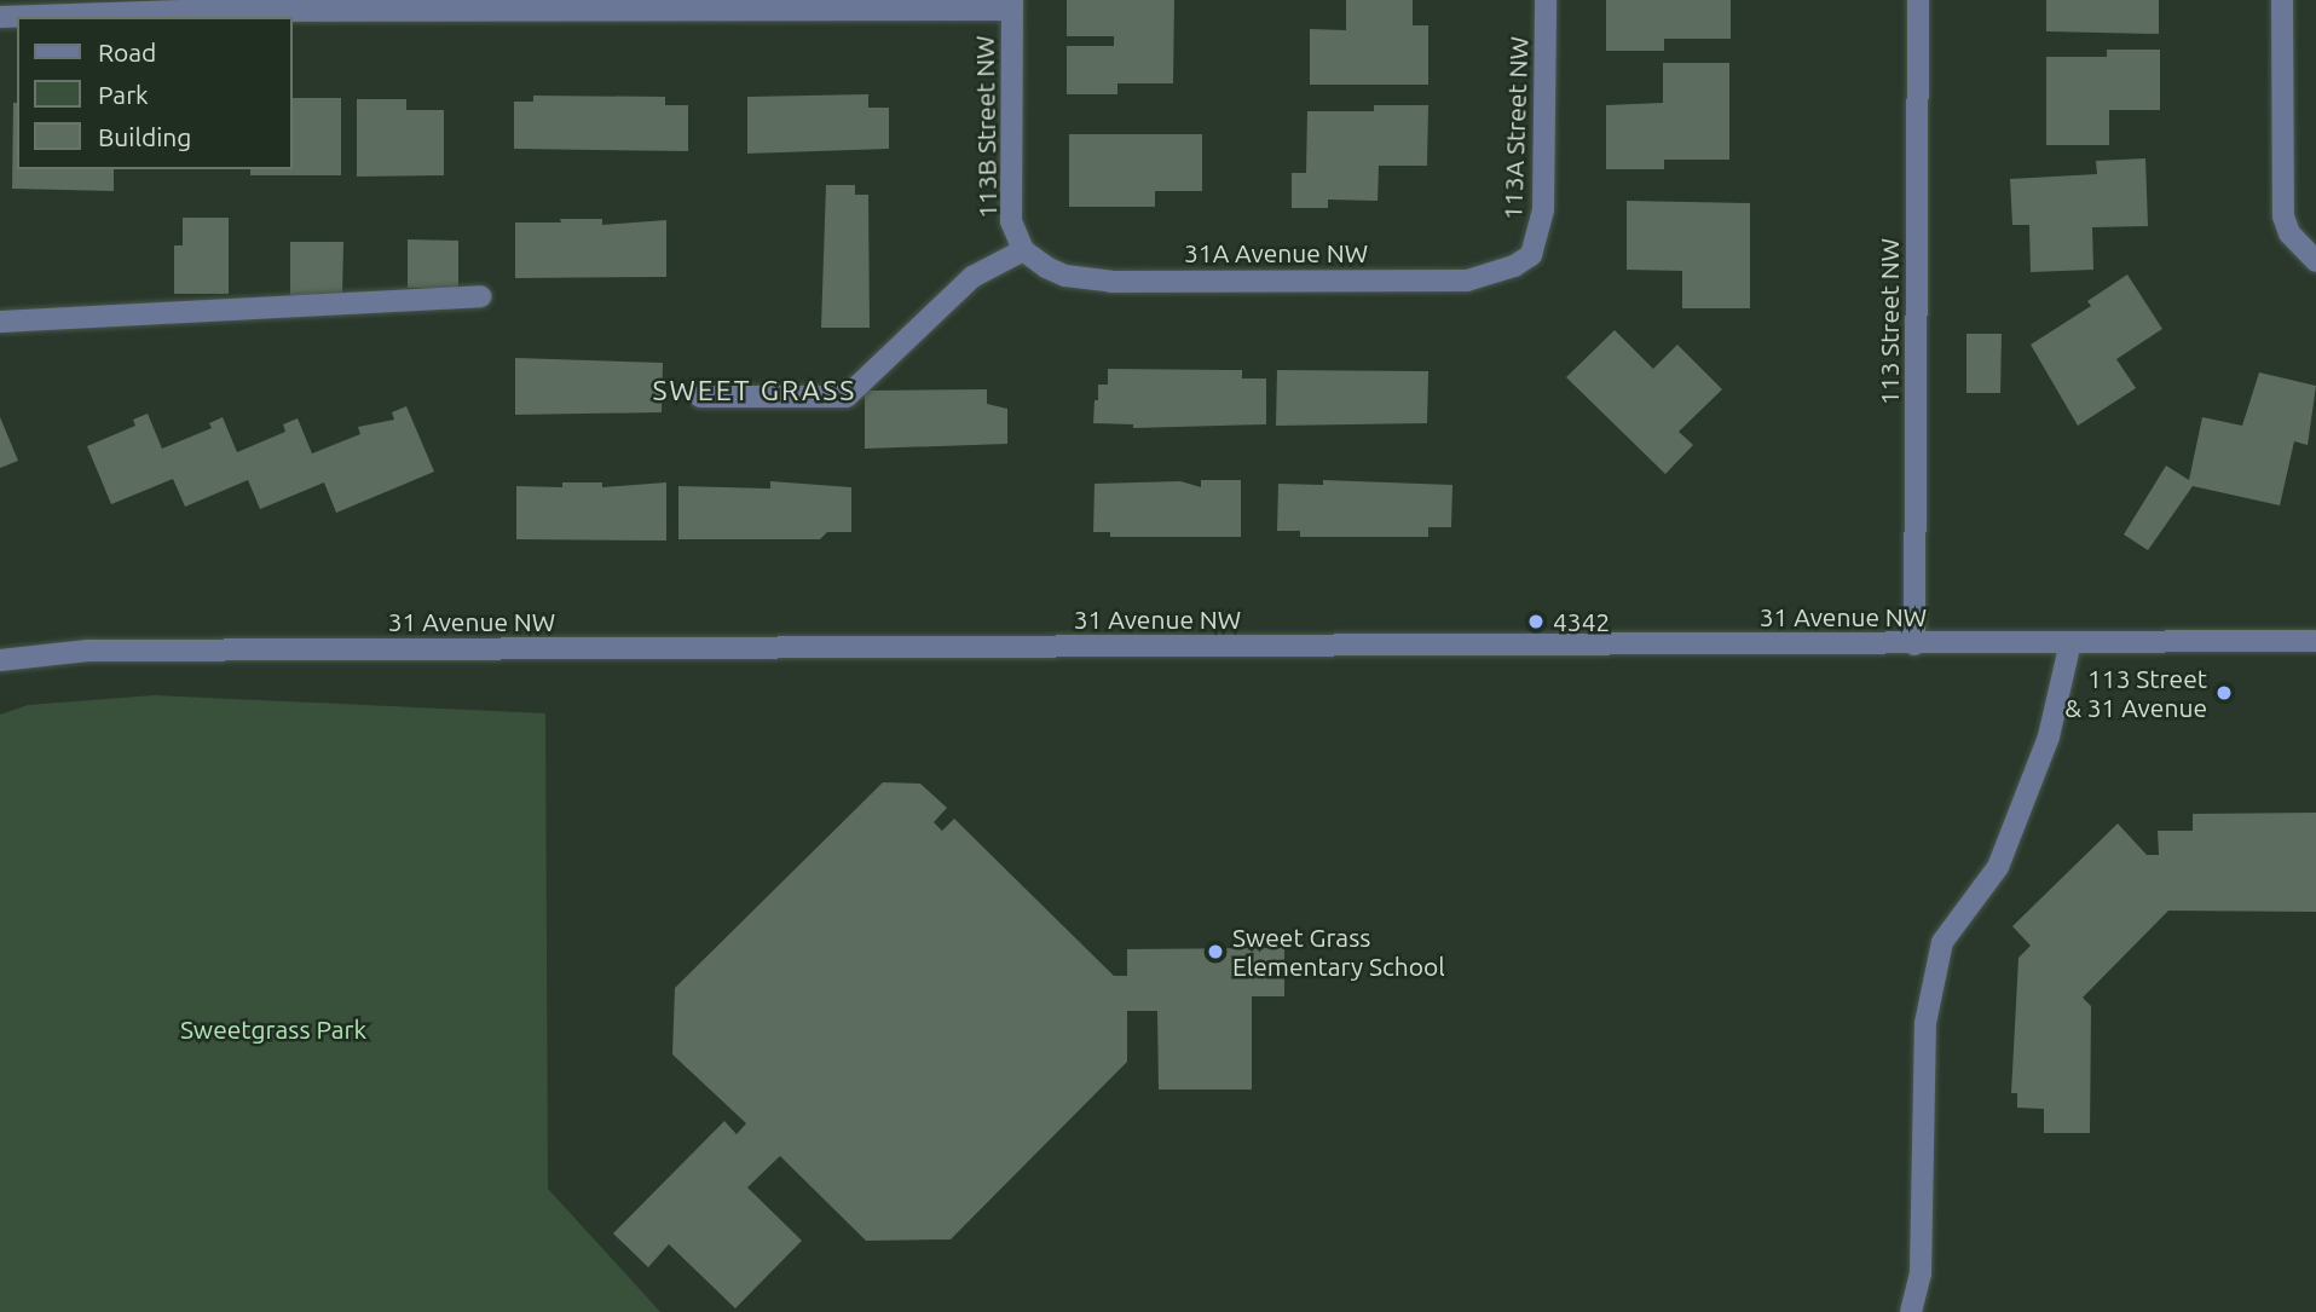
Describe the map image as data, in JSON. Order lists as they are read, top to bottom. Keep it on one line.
{"streets":{"street":["113B Street NW","113A Street NW","31A Avenue NW","113 Street NW","31 Avenue NW"]},"crossings":[["113B Street NW","31A Avenue NW"],["113A Street NW","31A Avenue NW"],["113 Street NW","31 Avenue NW"]],"districts":["SWEET GRASS"],"parks":["Sweetgrass Park"],"places":["4342","113 Street & 31 Avenue","Sweet Grass Elementary School"],"legend":["Road","Park","Building"]}
